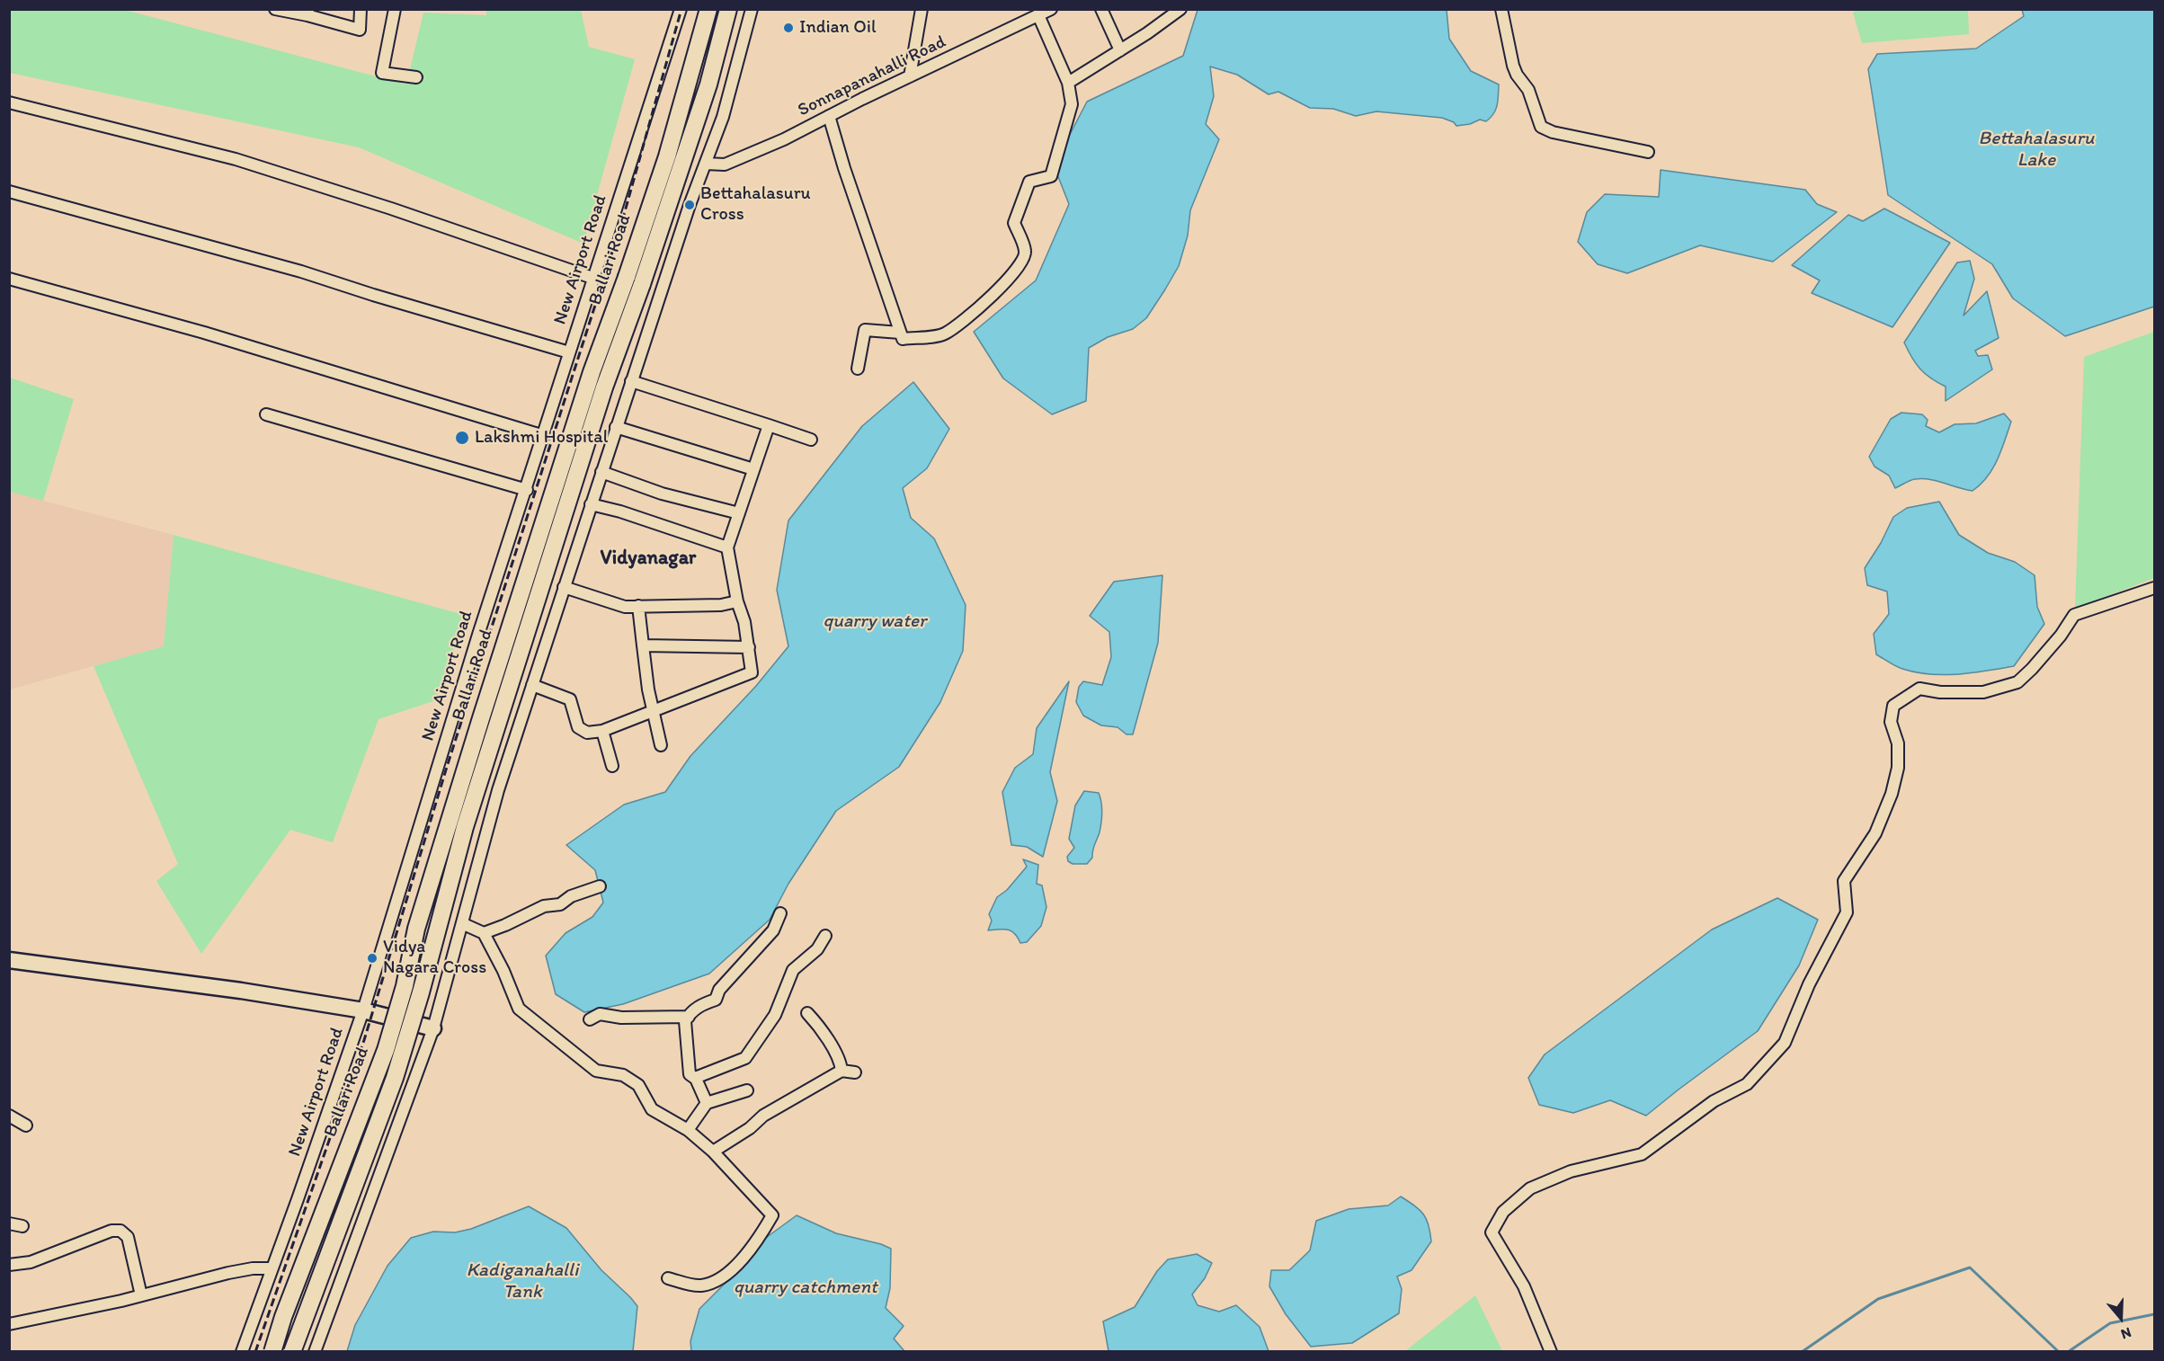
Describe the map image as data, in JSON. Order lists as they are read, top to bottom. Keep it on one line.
{"streets":{"highway":["Ballari Road"],"street":["Sonnapanahalli Road","New Airport Road"]},"districts":["Vidyanagar"],"water":["Bettahalasuru Lake","quarry water","Kadiganahalli Tank","quarry catchment"],"places":["Indian Oil","Bettahalasuru Cross","Lakshmi Hospital","Vidya Nagara Cross"],"north":"bottom"}
